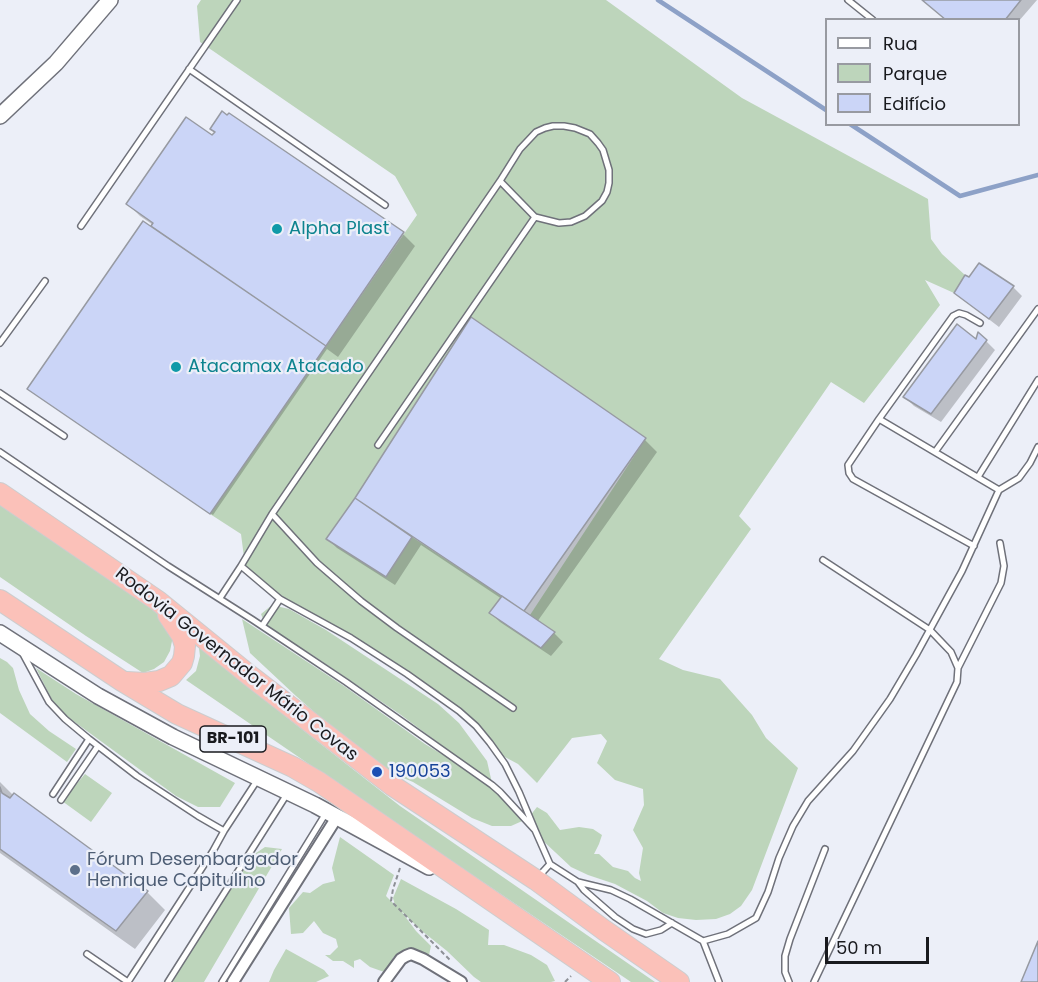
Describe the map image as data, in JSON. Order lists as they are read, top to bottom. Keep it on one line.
{"streets":{"highway":["Rodovia Governador Mário Covas","BR-101"]},"places":["Alpha Plast","Atacamax Atacado","190053","Fórum Desembargador Henrique Capitulino"],"legend":["Rua","Parque","Edifício"],"scale_bar":"50 m"}
